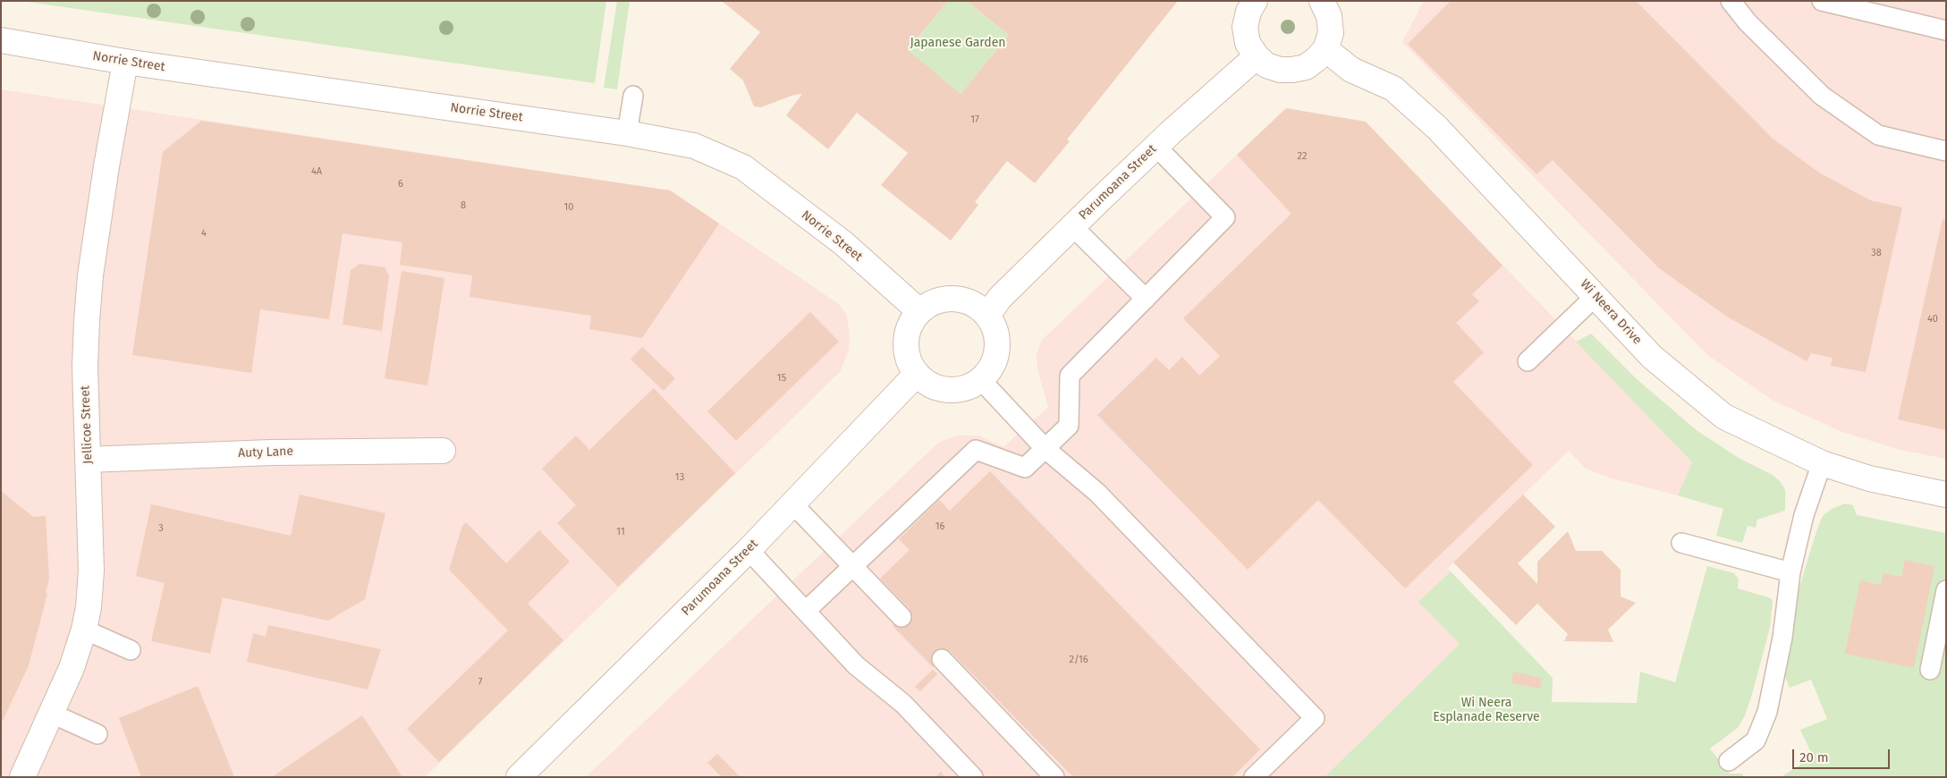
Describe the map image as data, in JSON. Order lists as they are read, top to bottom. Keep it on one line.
{"streets":{"street":["Norrie Street","Parumoana Street","Wi Neera Drive","Jellicoe Street","Auty Lane"]},"crossings":[["Norrie Street","Parumoana Street"],["Norrie Street","Jellicoe Street"],["Jellicoe Street","Auty Lane"]],"parks":["Japanese Garden","Wi Neera Esplanade Reserve"],"house_numbers":["17","22","4A","6","8","10","4","38","40","15","13","16","3","11","2/16","7"],"scale_bar":"20 m"}
